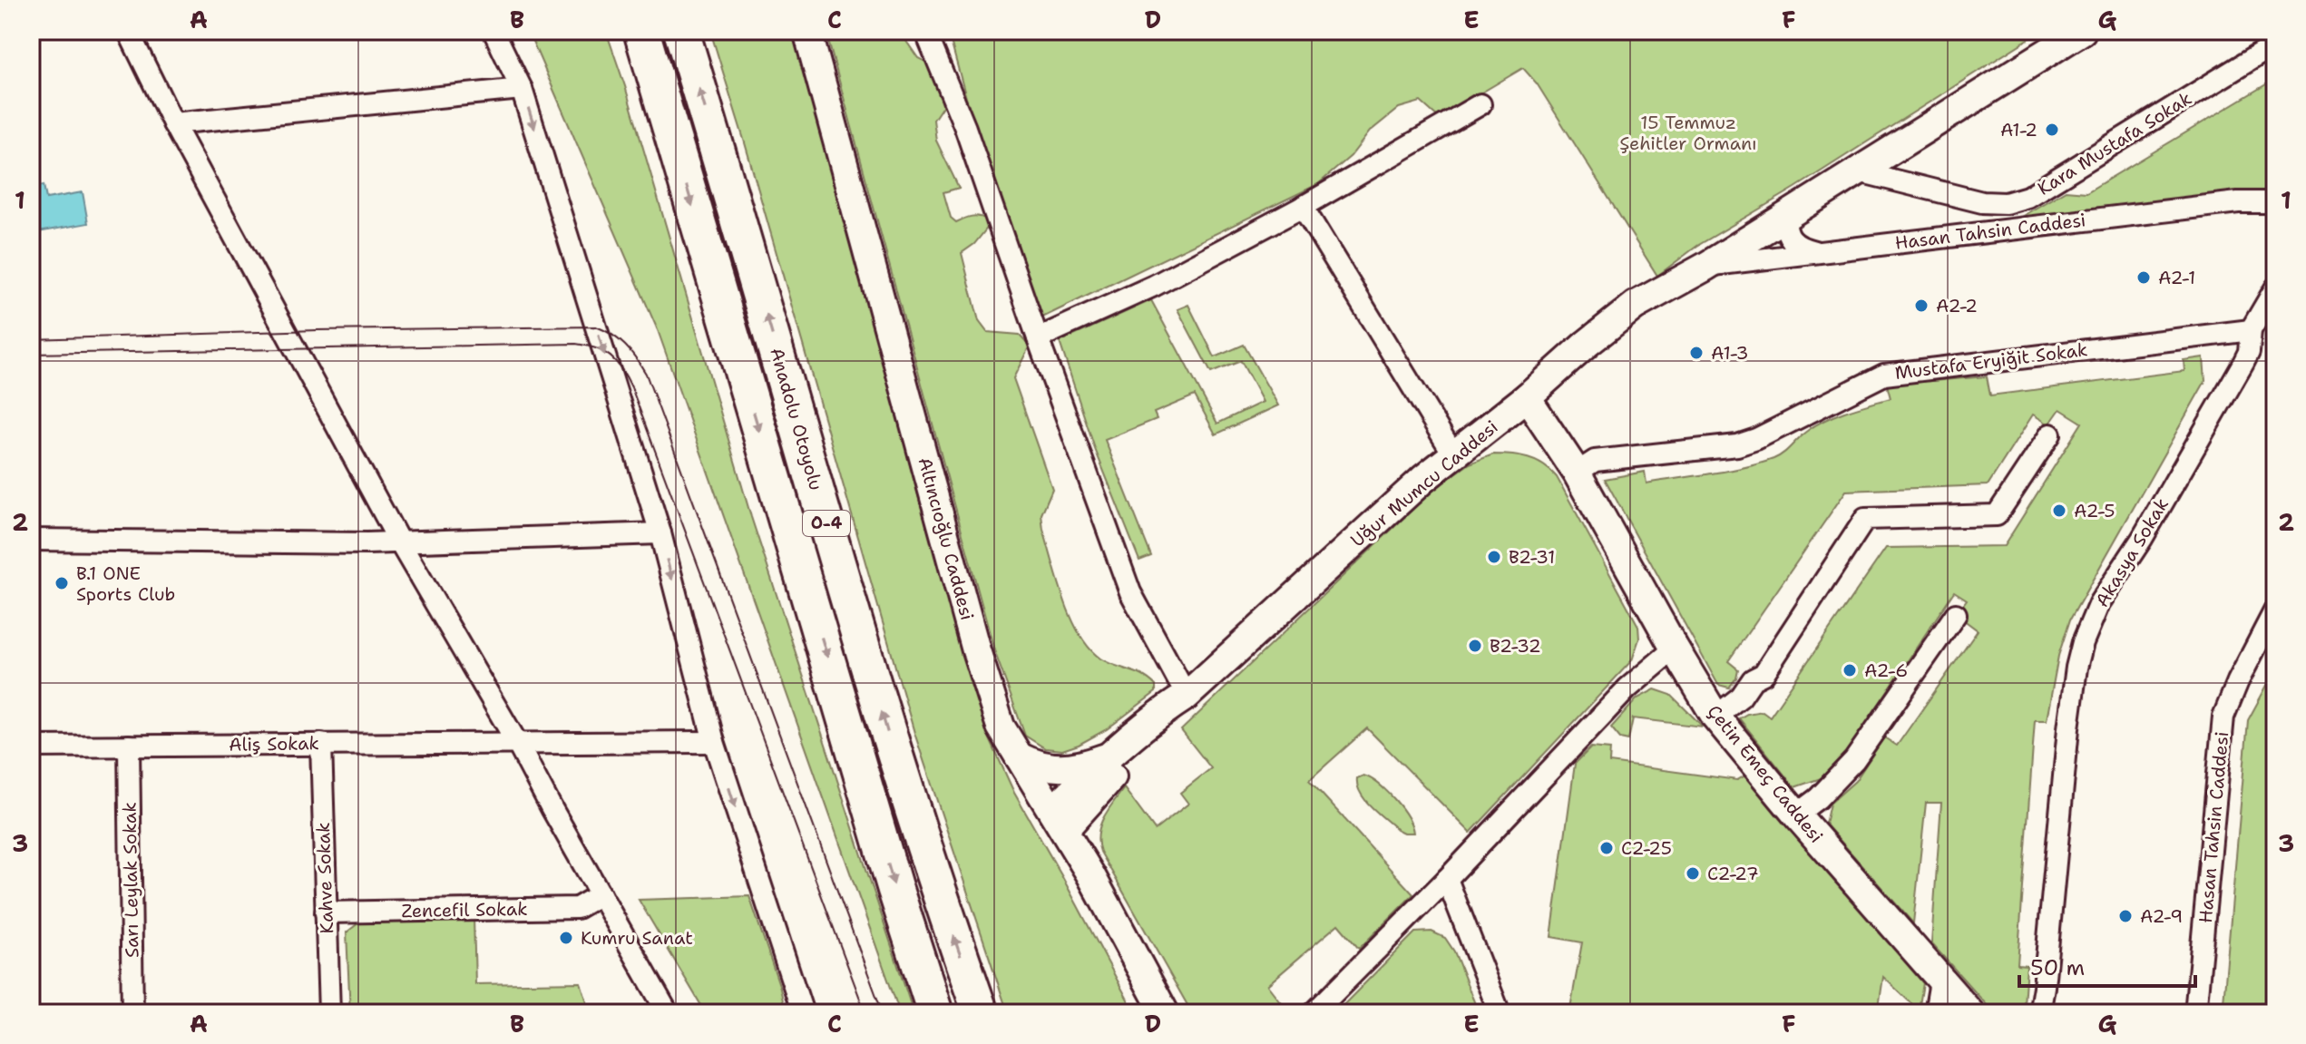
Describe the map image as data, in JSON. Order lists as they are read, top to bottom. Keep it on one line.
{"streets":{"highway":["Anadolu Otoyolu","O-4"],"street":["Kara Mustafa Sokak","Hasan Tahsin Caddesi","Mustafa Eryiğit Sokak","Uğur Mumcu Caddesi","Altıncıoğlu Caddesi","Akasya Sokak","Aliş Sokak","Çetin Emeç Caddesi","Kahve Sokak","Sarı Leylak Sokak","Zencefil Sokak"]},"crossings":[["Kara Mustafa Sokak","Uğur Mumcu Caddesi"],["Hasan Tahsin Caddesi","Uğur Mumcu Caddesi"],["Mustafa Eryiğit Sokak","Akasya Sokak"],["Mustafa Eryiğit Sokak","Çetin Emeç Caddesi"],["Uğur Mumcu Caddesi","Çetin Emeç Caddesi"],["Aliş Sokak","Kahve Sokak"],["Aliş Sokak","Sarı Leylak Sokak"],["Kahve Sokak","Zencefil Sokak"]],"parks":["15 Temmuz Şehitler Ormanı"],"places":["A1-2","A2-1","A2-2","A1-3","A2-5","B2-31","B.1 ONE Sports Club","B2-32","A2-6","C2-25","C2-27","A2-9","Kumru Sanat"],"scale_bar":"50 m","grid":{"columns":["A","B","C","D","E","F","G"],"rows":["1","2","3"]}}
